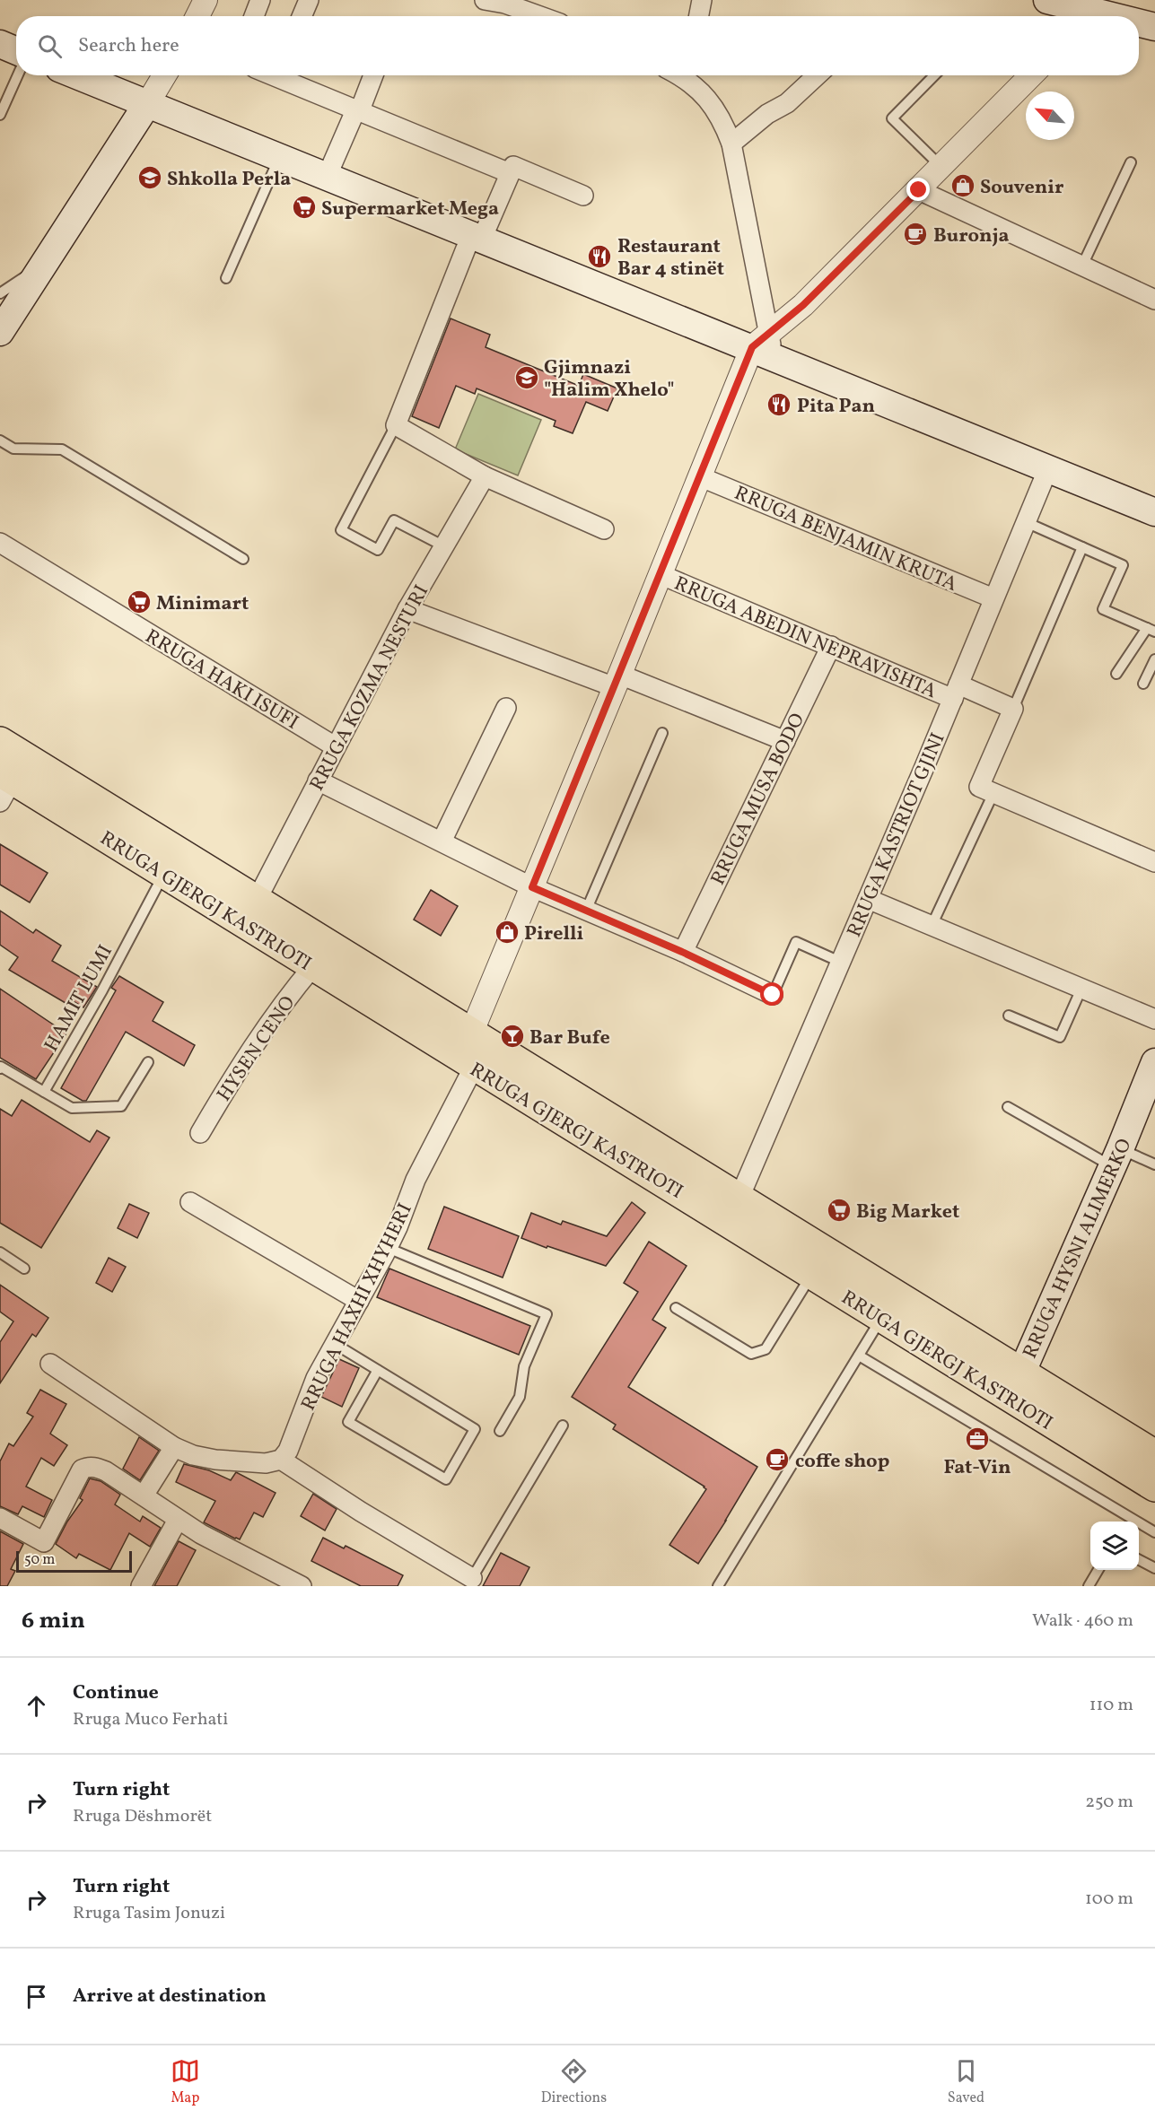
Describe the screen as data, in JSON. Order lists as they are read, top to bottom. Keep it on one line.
{"streets":{"main road":["RRUGA GJERGJ KASTRIOTI","RRUGA HYSNI ALIMERKO"],"street":["RRUGA BENJAMIN KRUTA","RRUGA ABEDIN NEPRAVISHTA","RRUGA HAKI ISUFI","RRUGA KOZMA NESTURI","RRUGA MUSA BODO","RRUGA KASTRIOT GJINI","HYSEN CENO","RRUGA HAXHI XHYHERI"],"lane":["HAMIT LUMI"]},"crossings":[["RRUGA BENJAMIN KRUTA","RRUGA KASTRIOT GJINI"],["RRUGA ABEDIN NEPRAVISHTA","RRUGA MUSA BODO"],["RRUGA ABEDIN NEPRAVISHTA","RRUGA KASTRIOT GJINI"],["RRUGA HAKI ISUFI","RRUGA KOZMA NESTURI"],["RRUGA KOZMA NESTURI","RRUGA GJERGJ KASTRIOTI"],["RRUGA KASTRIOT GJINI","RRUGA GJERGJ KASTRIOTI"],["RRUGA GJERGJ KASTRIOTI","HAMIT LUMI"],["RRUGA GJERGJ KASTRIOTI","HYSEN CENO"],["RRUGA GJERGJ KASTRIOTI","RRUGA HYSNI ALIMERKO"],["RRUGA GJERGJ KASTRIOTI","RRUGA HAXHI XHYHERI"]],"places":{"school or university":["Shkolla Perla","Gjimnazi \"Halim Xhelo\""],"shop":["Souvenir","Pirelli"],"supermarket":["Supermarket Mega","Minimart","Big Market"],"cafe":["Buronja","coffe shop"],"restaurant":["Restaurant Bar 4 stinët","Pita Pan"],"bar":["Bar Bufe"],"office":["Fat-Vin"]},"scale_bar":"50 m","north":"top left","page":{"search":"Search here","scale":"50 m","heading":["6 min","Walk · 460 m"],"list":[["Continue","Rruga Muco Ferhati","110 m"],["Turn right","Rruga Dëshmorët","250 m"],["Turn right","Rruga Tasim Jonuzi","100 m"],"Arrive at destination"],"nav":["Map","Directions","Saved"]}}
